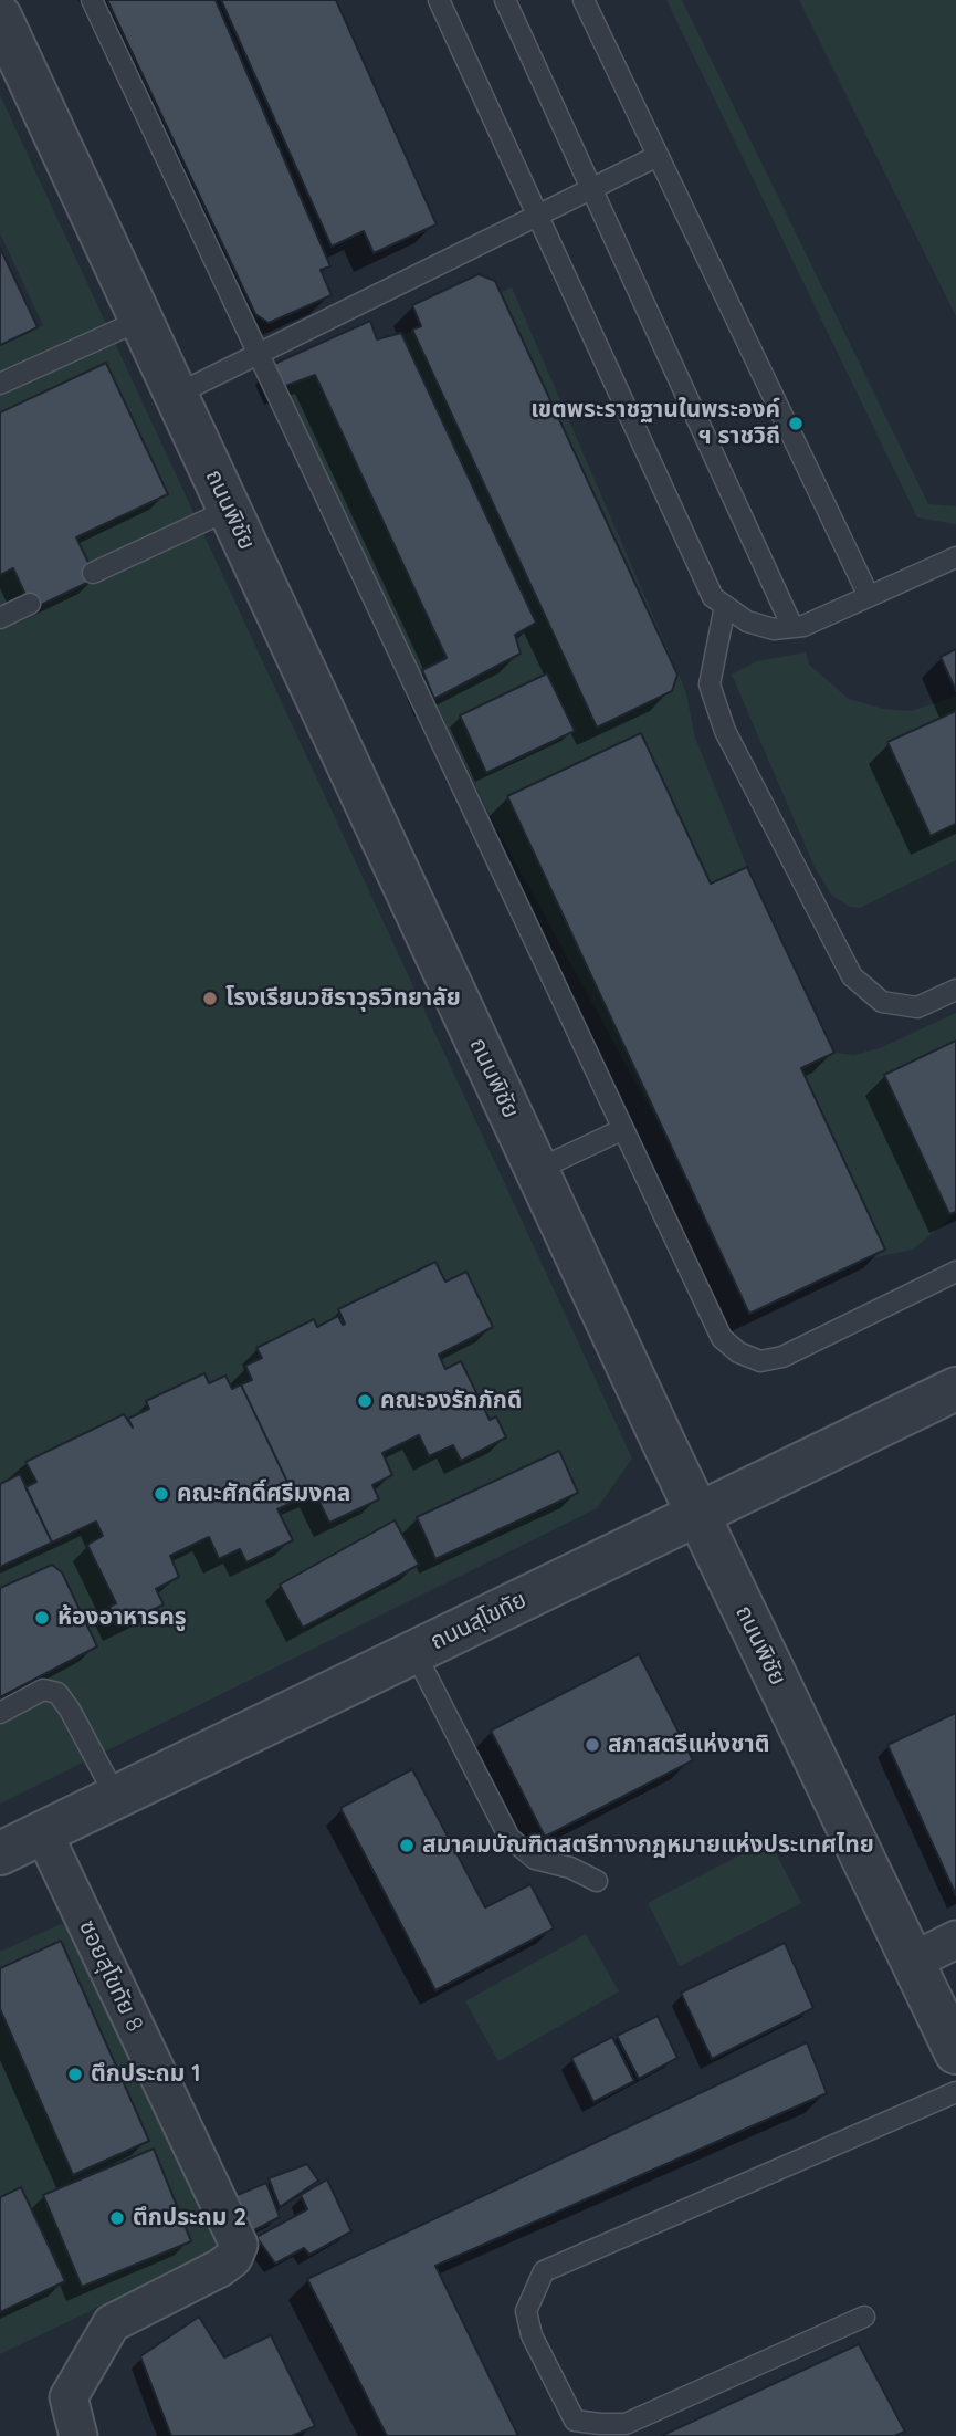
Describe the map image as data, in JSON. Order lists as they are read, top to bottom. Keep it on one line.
{"streets":{"street":["ถนนพิชัย","ถนนสุโขทัย","ซอยสุโขทัย 8"]},"crossings":[["ถนนพิชัย","ถนนสุโขทัย"],["ถนนสุโขทัย","ซอยสุโขทัย 8"]],"places":["เขตพระราชฐานในพระองค์ ฯ ราชวิถี","โรงเรียนวชิราวุธวิทยาลัย","คณะจงรักภักดี","คณะศักดิ์ศรีมงคล","ห้องอาหารครู","สภาสตรีแห่งชาติ","สมาคมบัณฑิตสตรีทางกฎหมายแห่งประเทศไทย","ตึกประถม 1","ตึกประถม 2"]}
